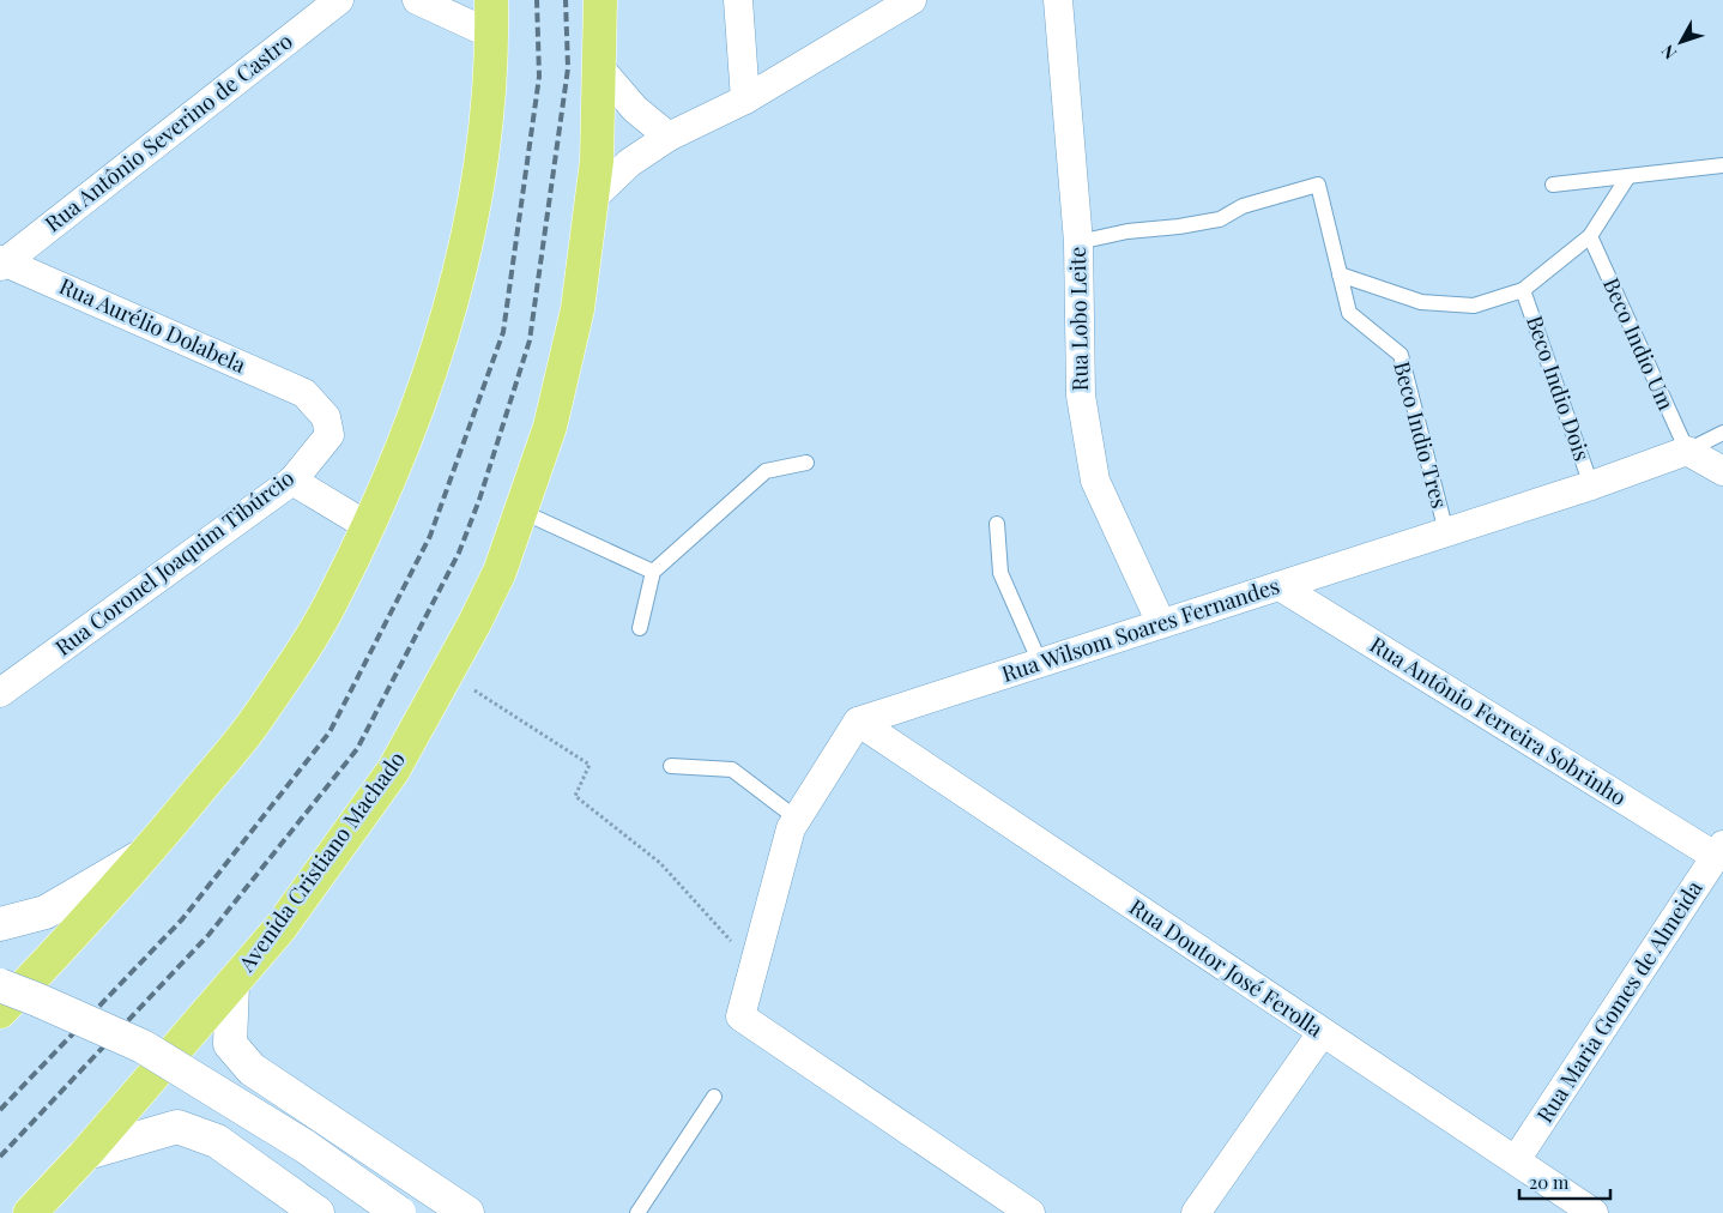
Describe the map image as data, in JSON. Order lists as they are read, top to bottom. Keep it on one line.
{"streets":{"highway":["Avenida Cristiano Machado"],"street":["Rua Antônio Severino de Castro","Rua Lobo Leite","Rua Aurélio Dolabela","Rua Coronel Joaquim Tibúrcio","Rua Wilsom Soares Fernandes","Rua Antônio Ferreira Sobrinho","Rua Doutor José Ferolla","Rua Maria Gomes de Almeida"],"lane":["Beco Indio Um","Beco Indio Dois","Beco Indio Tres"]},"crossings":[["Rua Antônio Severino de Castro","Rua Aurélio Dolabela"],["Rua Lobo Leite","Beco Indio Tres"],["Rua Lobo Leite","Rua Wilsom Soares Fernandes"],["Rua Aurélio Dolabela","Rua Coronel Joaquim Tibúrcio"],["Beco Indio Um","Rua Wilsom Soares Fernandes"],["Beco Indio Dois","Rua Wilsom Soares Fernandes"],["Beco Indio Tres","Rua Wilsom Soares Fernandes"],["Rua Wilsom Soares Fernandes","Rua Antônio Ferreira Sobrinho"],["Rua Wilsom Soares Fernandes","Rua Doutor José Ferolla"],["Rua Antônio Ferreira Sobrinho","Rua Maria Gomes de Almeida"],["Rua Doutor José Ferolla","Rua Maria Gomes de Almeida"]],"scale_bar":"20 m","north":"bottom left"}
